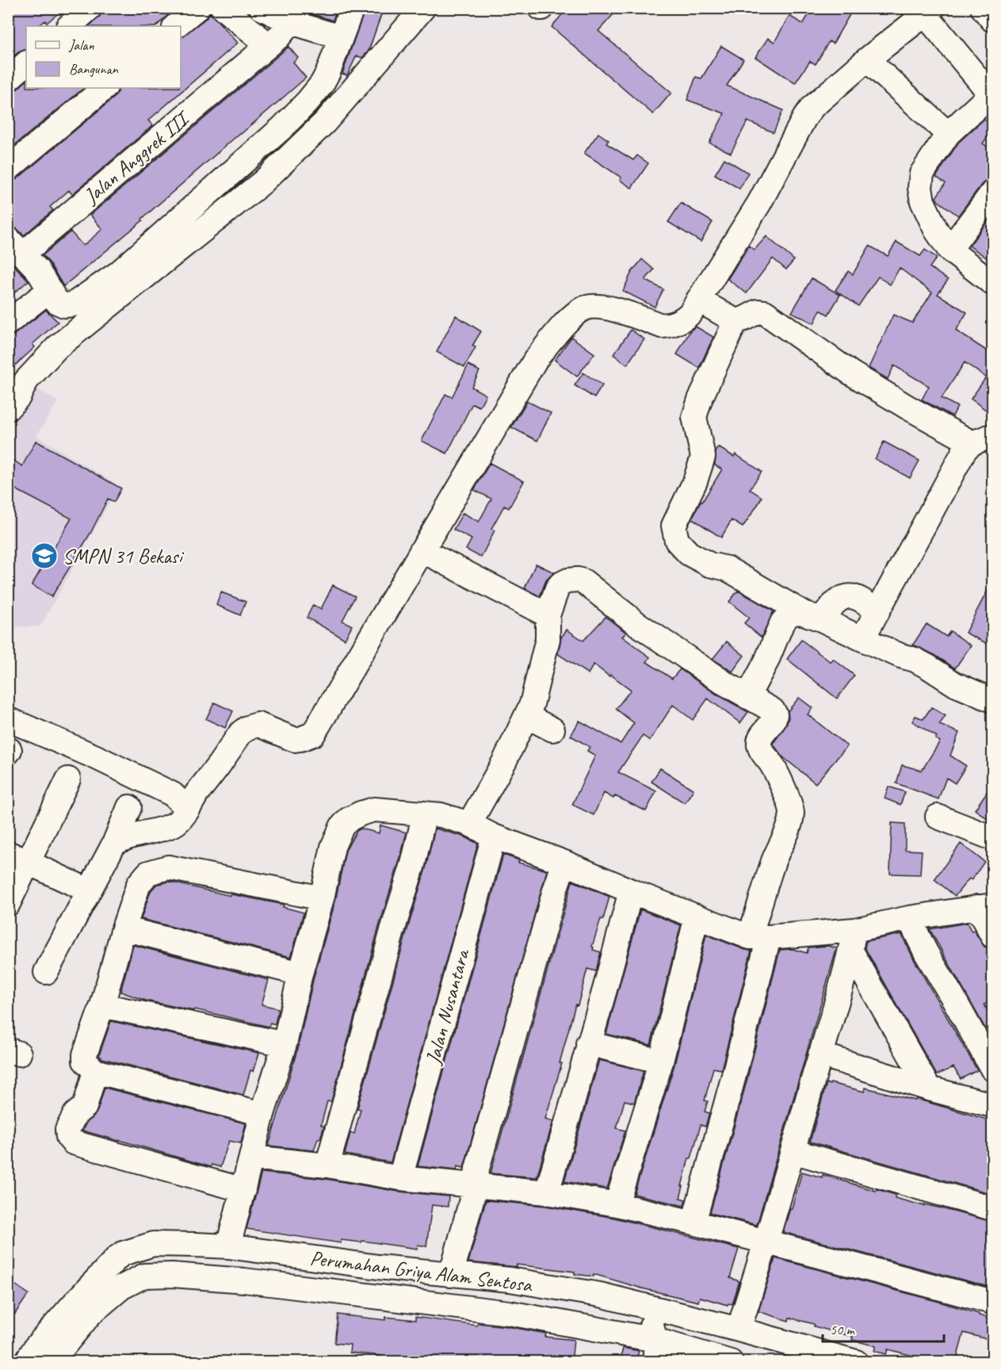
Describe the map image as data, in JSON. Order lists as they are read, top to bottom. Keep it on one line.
{"streets":{"street":["Jalan Anggrek III","Jalan Nusantara","Perumahan Griya Alam Sentosa"]},"places":{"school or university":["SMPN 31 Bekasi"]},"legend":["Jalan","Bangunan"],"scale_bar":"50 m"}
